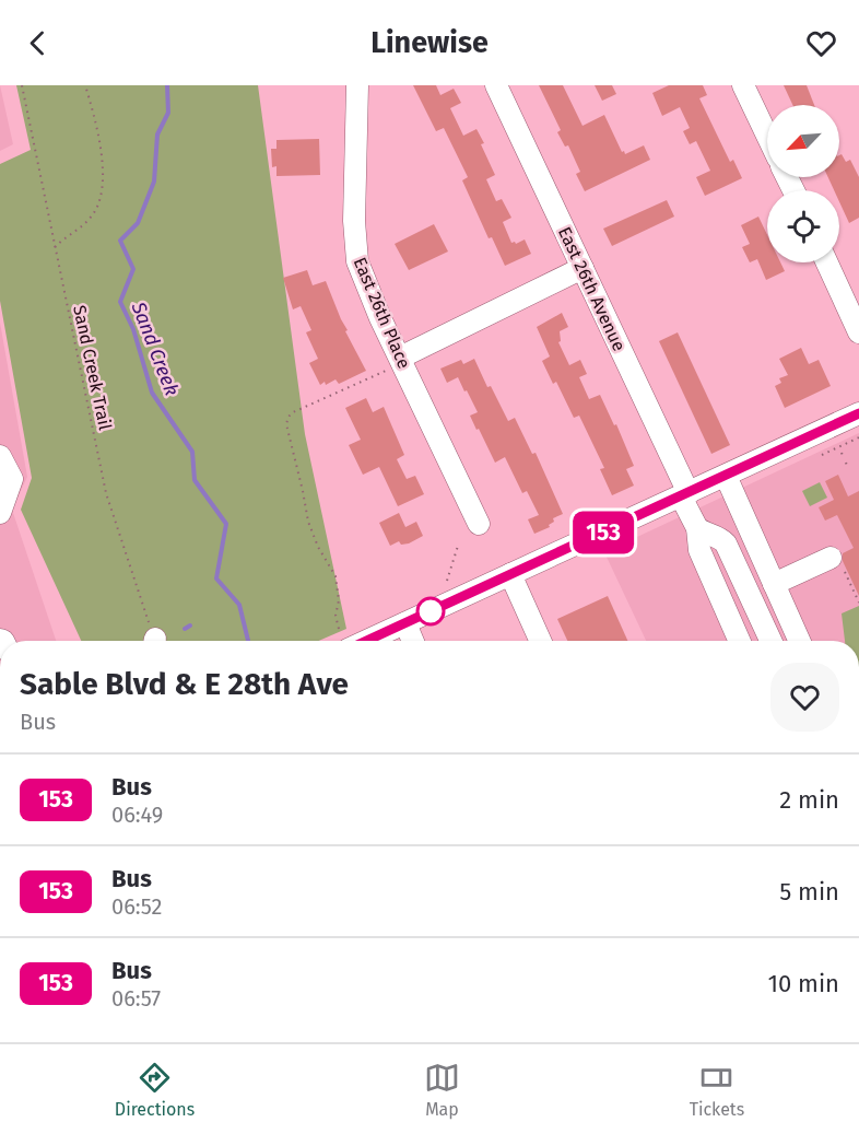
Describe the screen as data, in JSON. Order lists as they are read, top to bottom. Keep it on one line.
{"streets":{"street":["East 26th Avenue","East 26th Place"],"path":["Sand Creek Trail"]},"water":["Sand Creek"],"lines":["bus line 153"],"north":"bottom left","page":{"header":"Linewise","on_map":"153","heading":["Sable Blvd & E 28th Ave","Bus"],"list":[{"mark":"153","name":"Bus","note":"06:49","value":"2 min"},{"mark":"153","name":"Bus","note":"06:52","value":"5 min"},{"mark":"153","name":"Bus","note":"06:57","value":"10 min"}],"tabs":["Directions","Map","Tickets"]}}
